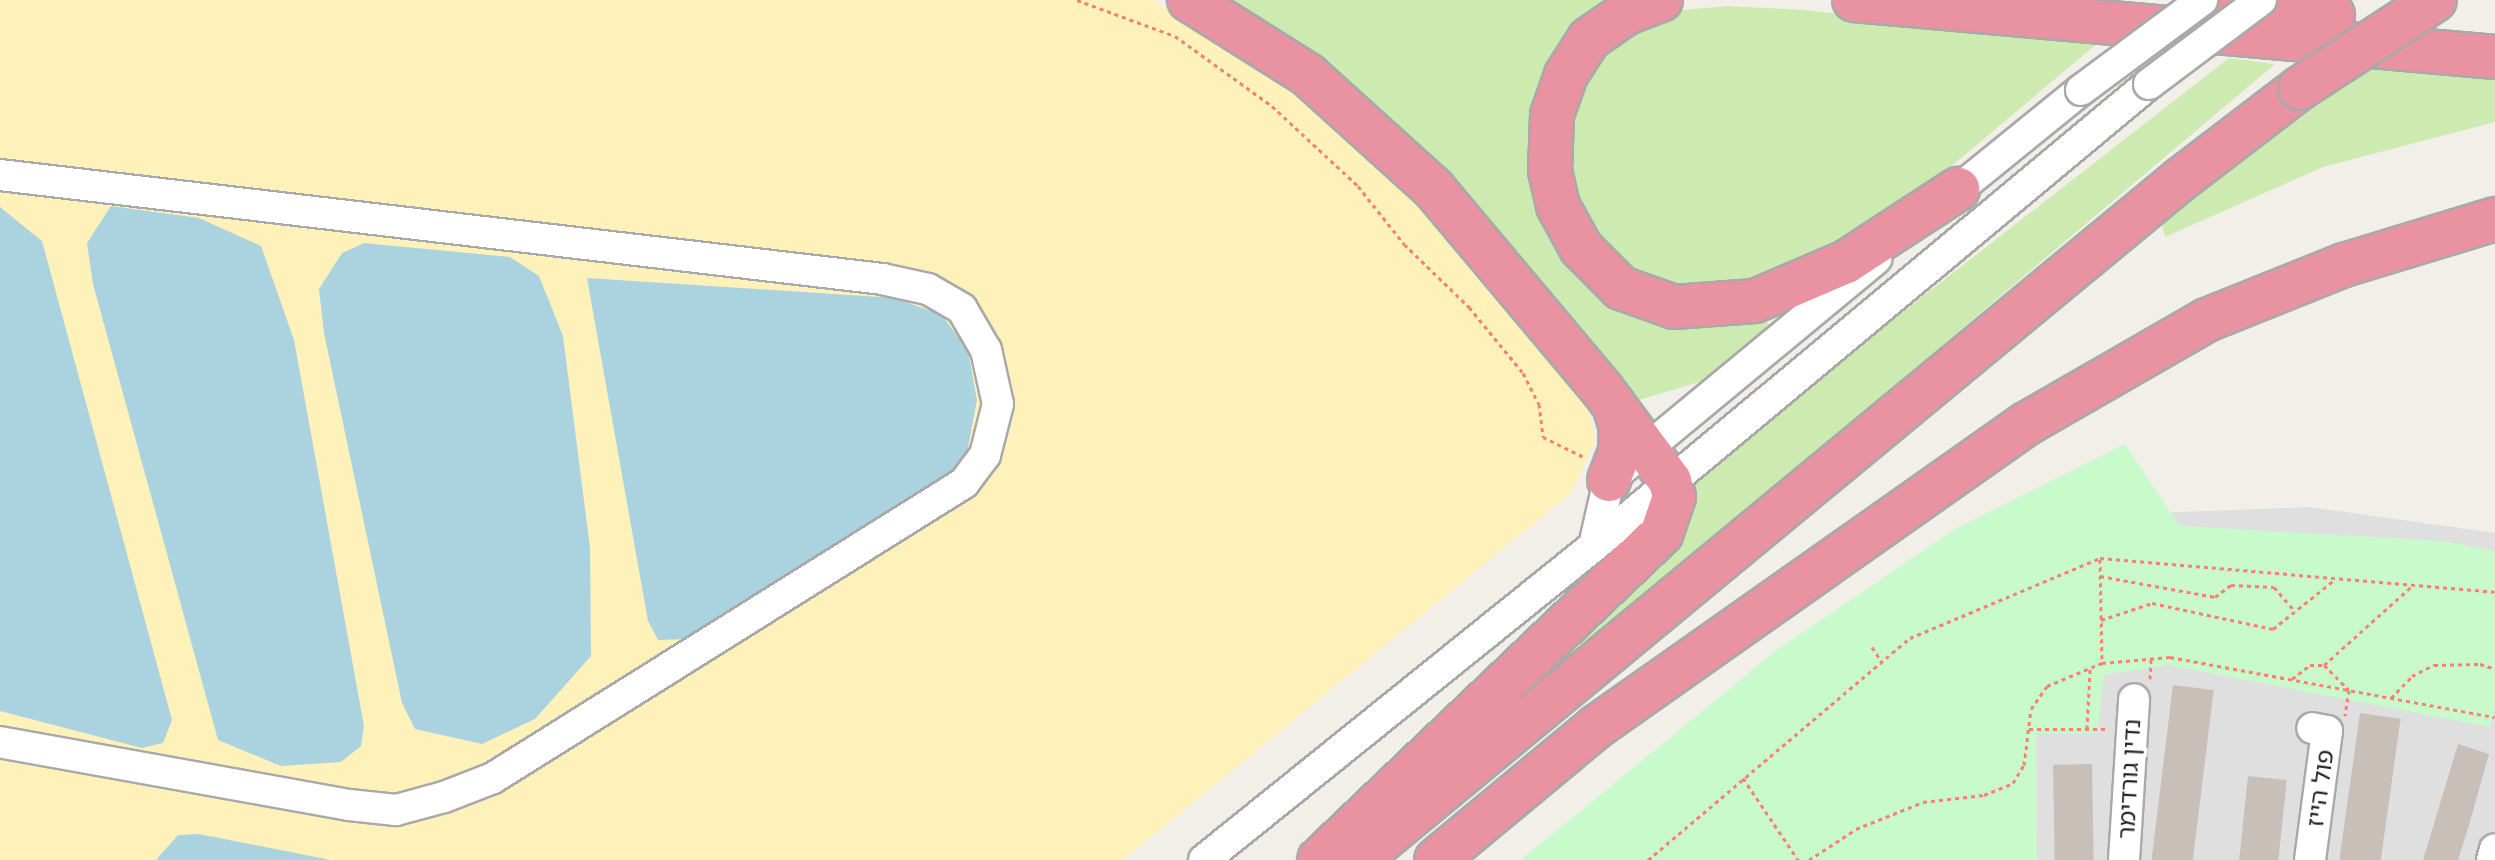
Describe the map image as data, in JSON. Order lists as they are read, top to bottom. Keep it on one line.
{"streets":{"street":["נדין גורדימר","פול הייז"]}}
